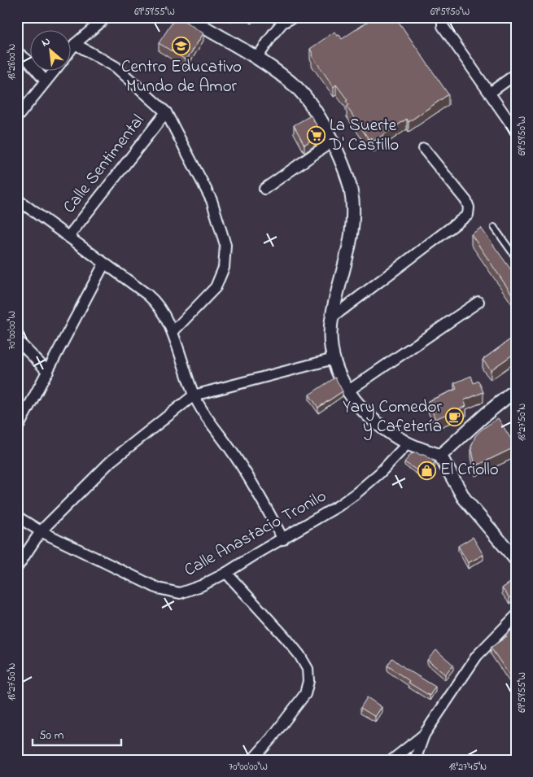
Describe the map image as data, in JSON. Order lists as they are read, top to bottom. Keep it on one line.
{"streets":{"street":["Calle Sentimental","Calle Anastacio Tronilo"]},"places":{"school or university":["Centro Educativo Mundo de Amor"],"supermarket":["La Suerte D' Castillo"],"cafe":["Yary Comedor y Cafetería"],"shop":["El Criollo"]},"scale_bar":"50 m","north":"top left","coordinates":["69°59'55\"W","69°59'50\"W","18°28'00\"N","70°00'00\"W","18°27'50\"N","18°27'45\"N"]}
